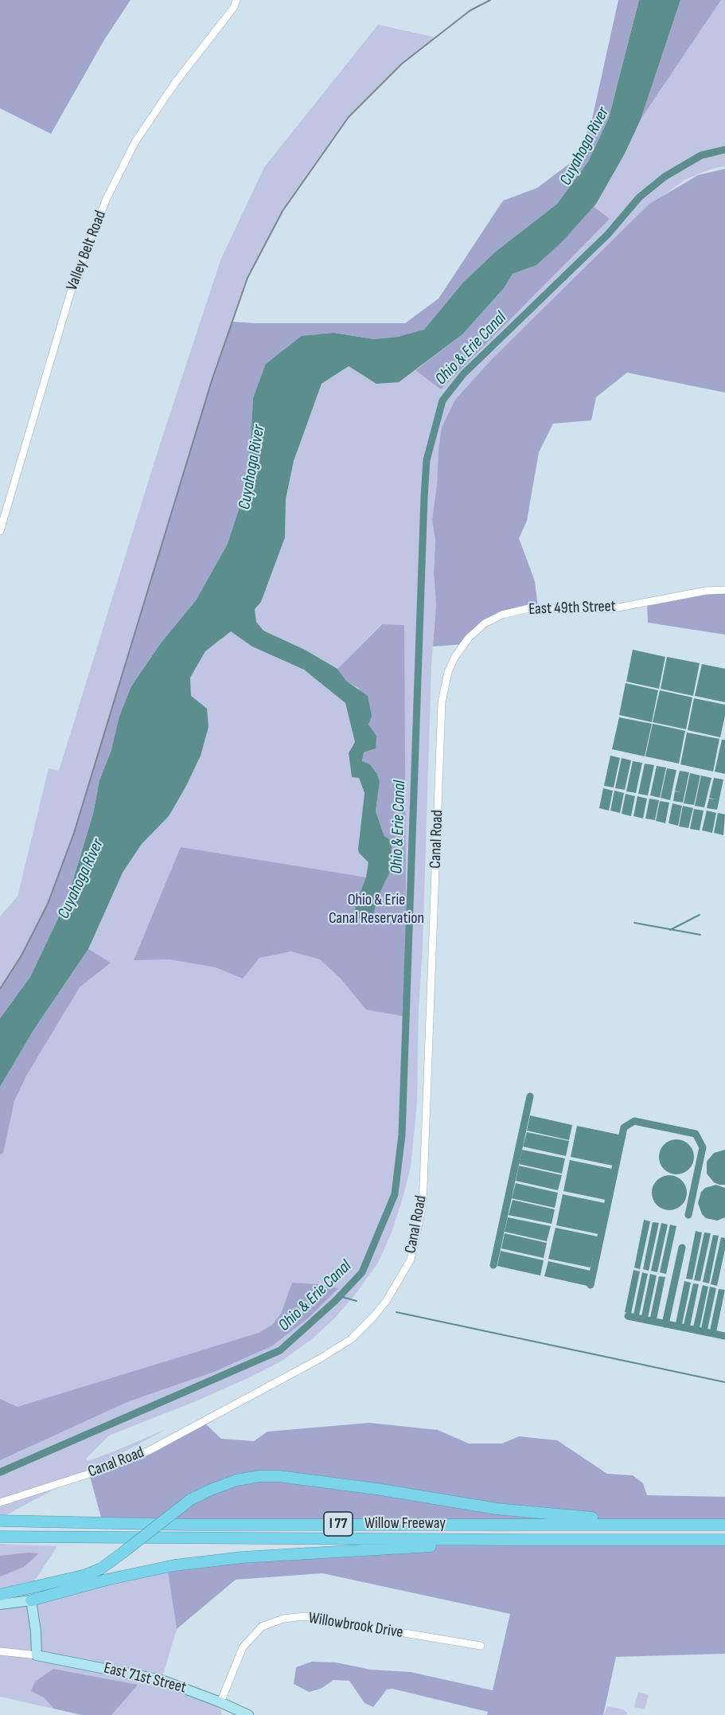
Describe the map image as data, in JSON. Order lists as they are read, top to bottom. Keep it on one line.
{"streets":{"highway":["I 77","Willow Freeway"],"main road":["East 71st Street"],"street":["Valley Belt Road","East 49th Street","Canal Road","Willowbrook Drive"]},"crossings":[["East 49th Street","Canal Road"],["Willowbrook Drive","East 71st Street"]],"water":["Cuyahoga River","Ohio & Erie Canal"],"parks":["Ohio & Erie Canal Reservation"]}
